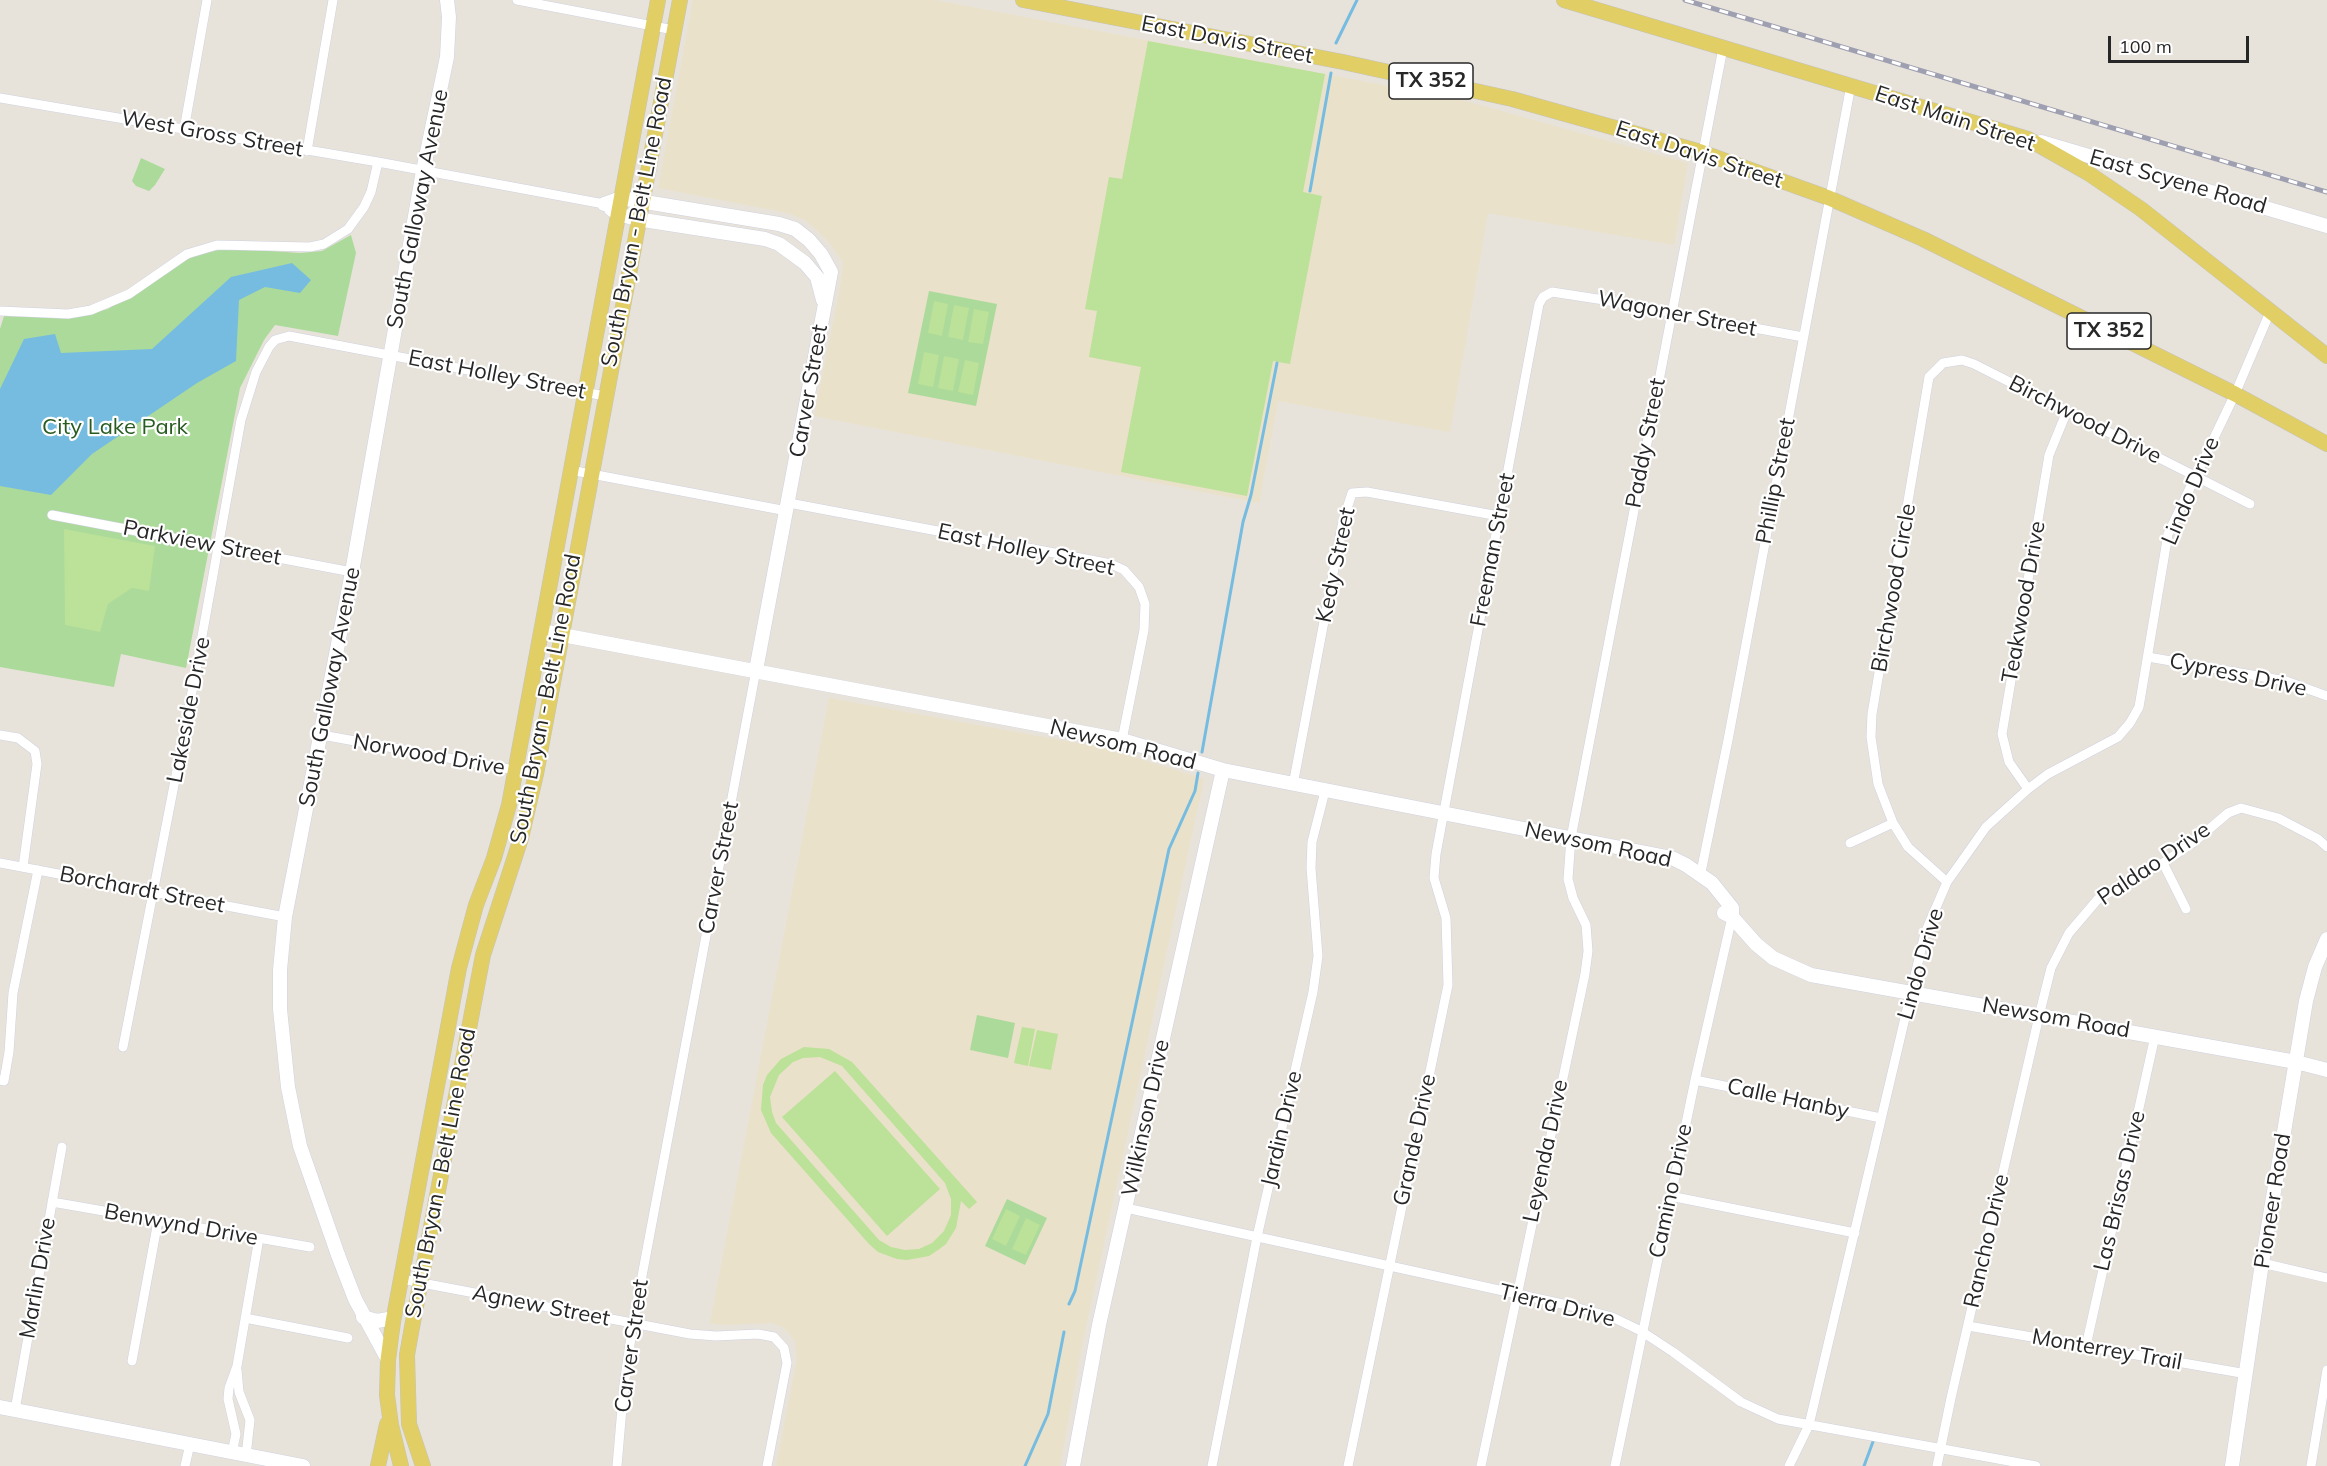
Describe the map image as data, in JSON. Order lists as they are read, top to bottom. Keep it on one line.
{"streets":{"main road":["East Davis Street","TX 352","East Main Street","South Bryan - Belt Line Road"],"street":["West Gross Street","East Scyene Road","South Galloway Avenue","Wagoner Street","East Holley Street","Carver Street","Birchwood Drive","Paddy Street","Phillip Street","Lindo Drive","Parkview Street","Freeman Street","Kedy Street","Birchwood Circle","Teakwood Drive","Cypress Drive","Lakeside Drive","Newsom Road","Norwood Drive","Paldao Drive","Borchardt Street","Calle Hanby","Wilkinson Drive","Jardin Drive","Grande Drive","Leyenda Drive","Camino Drive","Las Brisas Drive","Pioneer Road","Benwynd Drive","Rancho Drive","Marlin Drive","Agnew Street","Tierra Drive","Monterrey Trail"]},"crossings":[["East Davis Street","Paddy Street"],["East Davis Street","Phillip Street"],["East Davis Street","Lindo Drive"],["East Main Street","East Scyene Road"],["East Main Street","Paddy Street"],["East Main Street","Phillip Street"],["East Main Street","Lindo Drive"],["West Gross Street","South Galloway Avenue"],["South Galloway Avenue","South Bryan - Belt Line Road"],["South Galloway Avenue","East Holley Street"],["South Galloway Avenue","Parkview Street"],["South Galloway Avenue","Norwood Drive"],["South Galloway Avenue","Borchardt Street"],["South Bryan - Belt Line Road","East Holley Street"],["South Bryan - Belt Line Road","Carver Street"],["South Bryan - Belt Line Road","Newsom Road"],["South Bryan - Belt Line Road","Norwood Drive"],["South Bryan - Belt Line Road","Agnew Street"],["Wagoner Street","Paddy Street"],["Wagoner Street","Phillip Street"],["Wagoner Street","Freeman Street"],["East Holley Street","Carver Street"],["East Holley Street","Lakeside Drive"],["East Holley Street","Newsom Road"],["Carver Street","Newsom Road"],["Carver Street","Agnew Street"],["Birchwood Drive","Lindo Drive"],["Birchwood Drive","Birchwood Circle"],["Birchwood Drive","Teakwood Drive"],["Paddy Street","Newsom Road"],["Paddy Street","Leyenda Drive"],["Phillip Street","Newsom Road"],["Lindo Drive","Birchwood Circle"],["Lindo Drive","Teakwood Drive"],["Lindo Drive","Cypress Drive"],["Lindo Drive","Newsom Road"],["Lindo Drive","Calle Hanby"],["Lindo Drive","Tierra Drive"],["Parkview Street","Lakeside Drive"],["Freeman Street","Kedy Street"],["Freeman Street","Newsom Road"],["Freeman Street","Grande Drive"],["Kedy Street","Newsom Road"],["Lakeside Drive","Borchardt Street"],["Newsom Road","Paldao Drive"],["Newsom Road","Wilkinson Drive"],["Newsom Road","Jardin Drive"],["Newsom Road","Grande Drive"],["Newsom Road","Leyenda Drive"],["Newsom Road","Camino Drive"],["Newsom Road","Las Brisas Drive"],["Newsom Road","Pioneer Road"],["Newsom Road","Rancho Drive"],["Paldao Drive","Rancho Drive"],["Calle Hanby","Camino Drive"],["Wilkinson Drive","Tierra Drive"],["Jardin Drive","Tierra Drive"],["Grande Drive","Tierra Drive"],["Leyenda Drive","Tierra Drive"],["Camino Drive","Tierra Drive"],["Las Brisas Drive","Monterrey Trail"],["Pioneer Road","Monterrey Trail"],["Benwynd Drive","Marlin Drive"],["Rancho Drive","Tierra Drive"],["Rancho Drive","Monterrey Trail"]],"parks":["City Lake Park"],"scale_bar":"100 m"}
